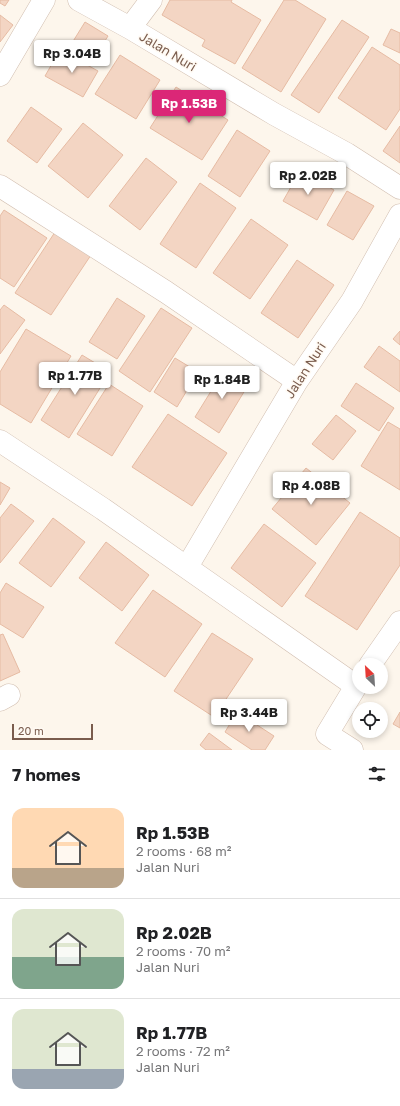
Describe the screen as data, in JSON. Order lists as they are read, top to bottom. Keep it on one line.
{"streets":{"street":["Jalan Nuri"]},"scale_bar":"20 m","north":"top left","page":{"price":["Rp 3.04B","Rp 1.53B","Rp 2.02B","Rp 1.77B","Rp 1.84B","Rp 4.08B","Rp 3.44B"],"scale":"20 m","heading":"7 homes","list":[{"name":"Rp 1.53B","note":"2 rooms · 68 m² · Jalan Nuri"},{"name":"Rp 2.02B","note":"2 rooms · 70 m² · Jalan Nuri"},{"name":"Rp 1.77B","note":"2 rooms · 72 m² · Jalan Nuri"}]}}
